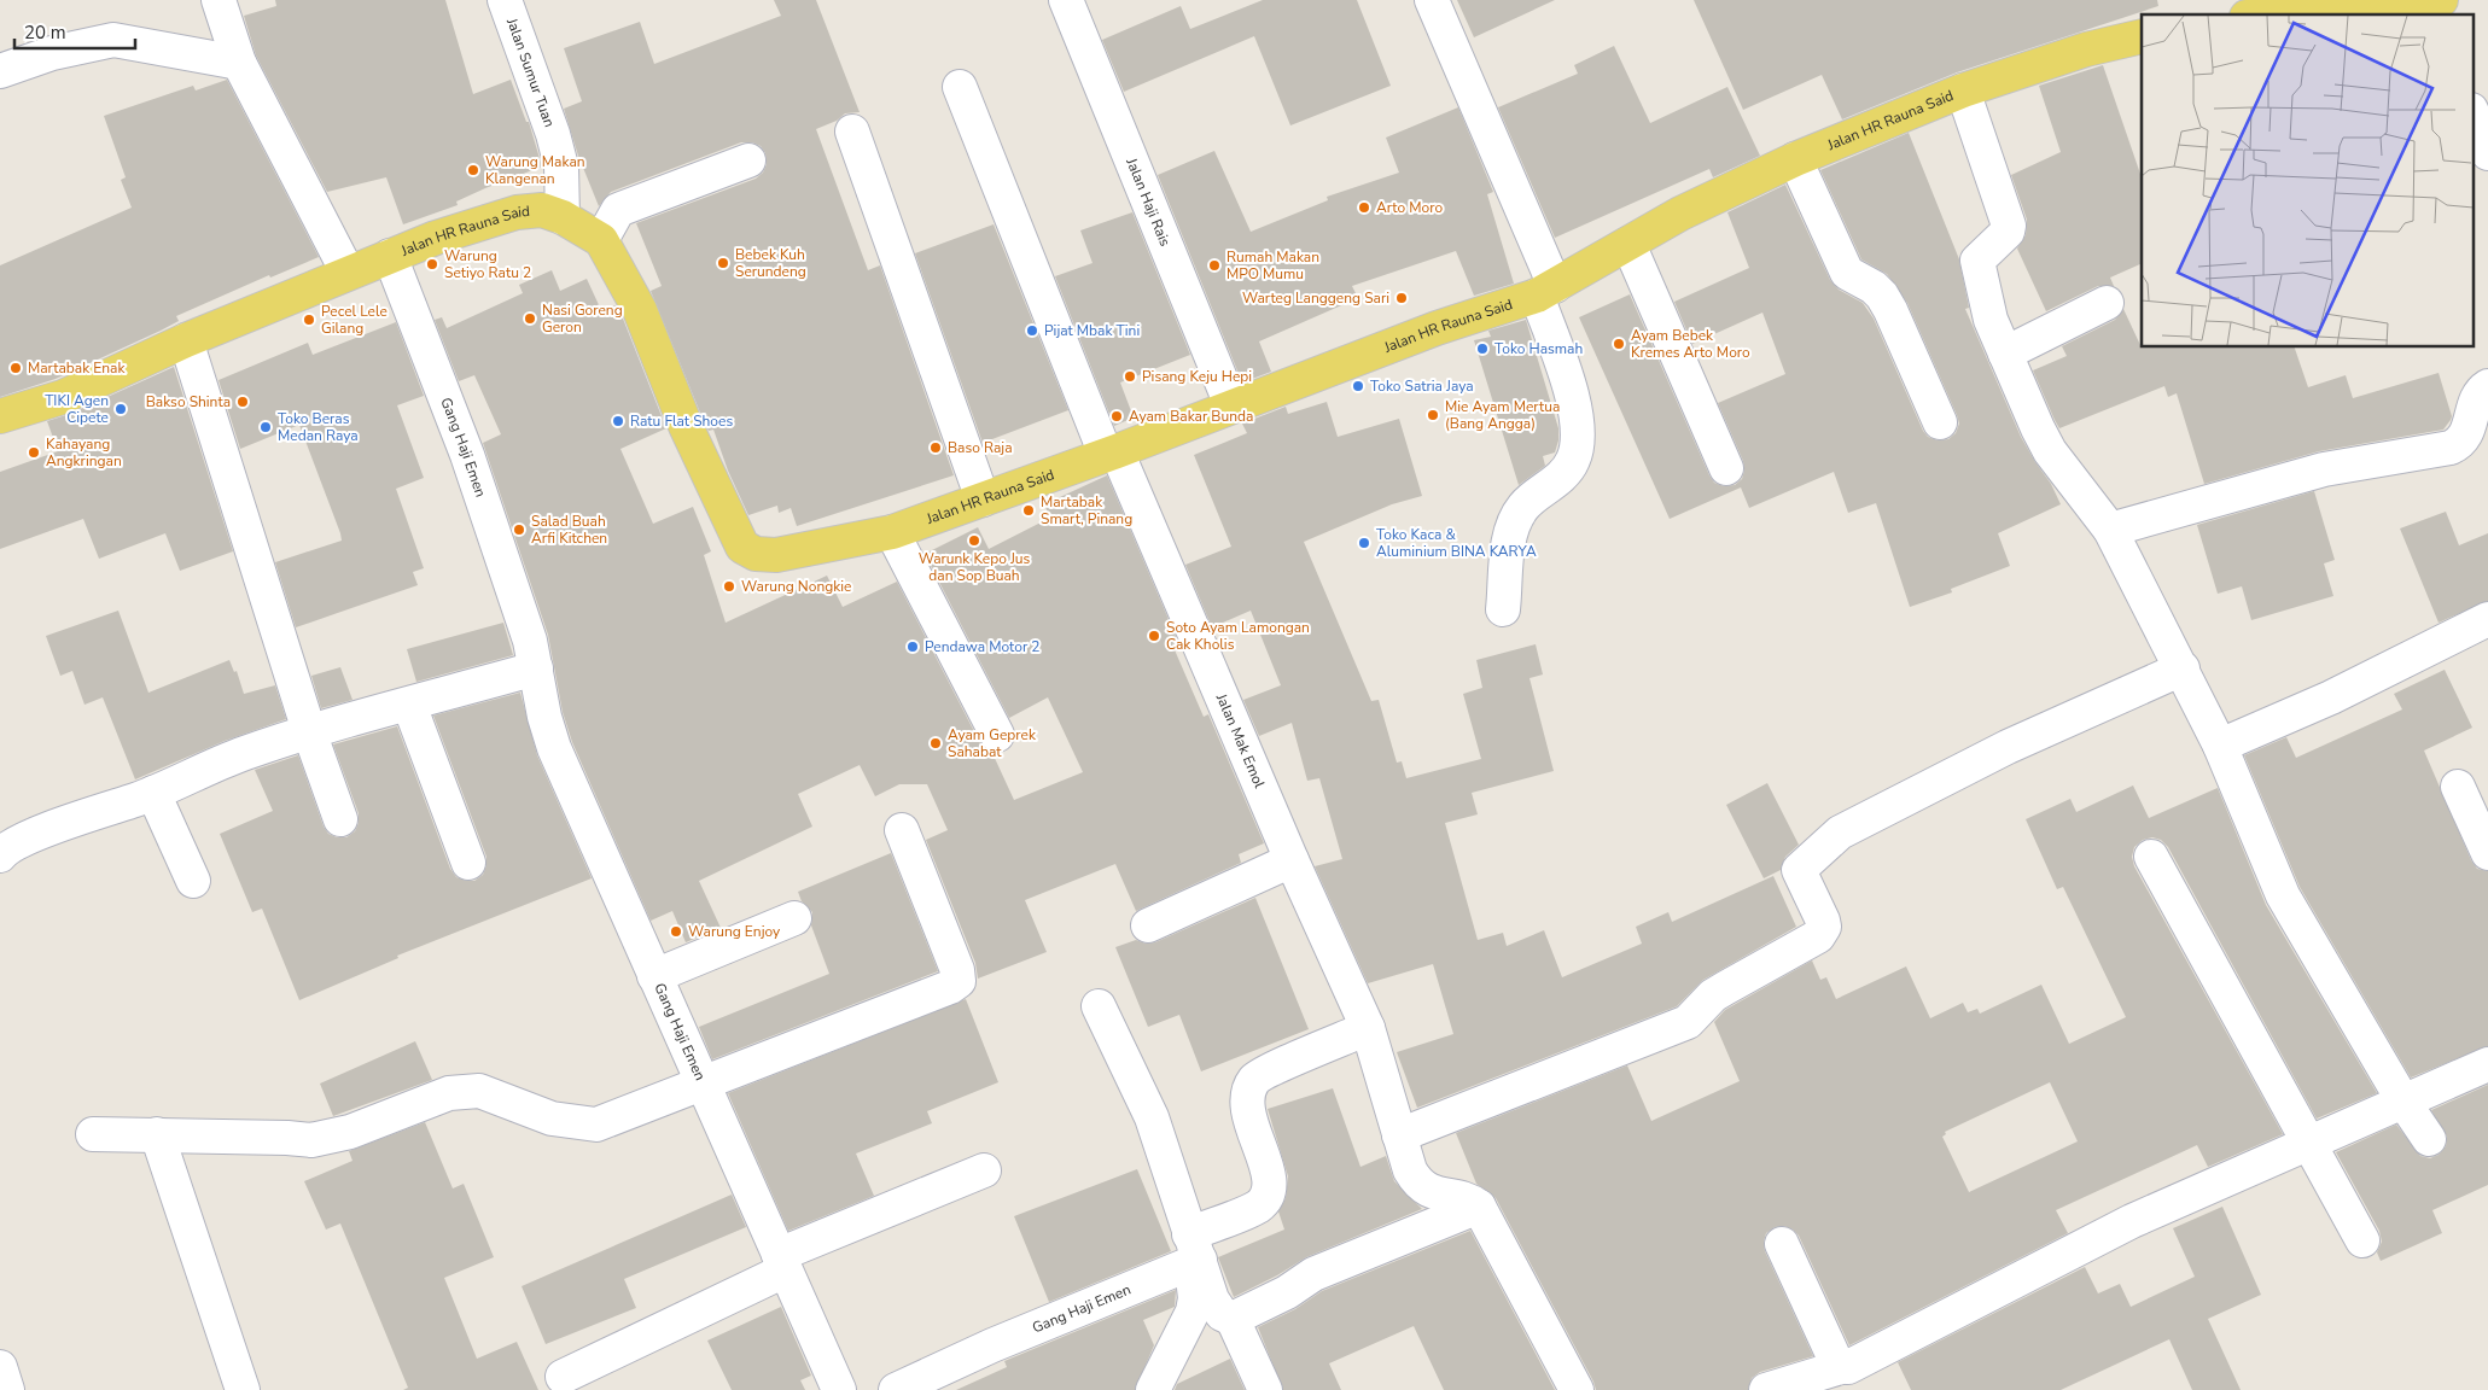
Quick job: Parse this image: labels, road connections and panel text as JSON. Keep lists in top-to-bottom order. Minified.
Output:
{"streets":{"main road":["Jalan HR Rauna Said"],"street":["Jalan Sumur Tuan","Jalan Haji Rais","Gang Haji Emen","Jalan Mak Emol"]},"crossings":[["Jalan Sumur Tuan","Jalan HR Rauna Said"],["Jalan HR Rauna Said","Jalan Haji Rais"],["Jalan HR Rauna Said","Gang Haji Emen"],["Jalan HR Rauna Said","Jalan Mak Emol"],["Gang Haji Emen","Jalan Mak Emol"]],"places":["Warung Makan Klangenan","Arto Moro","Bebek Kuh Serundeng","Warung Setiyo Ratu 2","Rumah Makan MPO Mumu","Warteg Langgeng Sari","Nasi Goreng Geron","Pecel Lele Gilang","Pijat Mbak Tini","Ayam Bebek Kremes Arto Moro","Toko Hasmah","Martabak Enak","Pisang Keju Hepi","Toko Satria Jaya","Bakso Shinta","TIKI Agen Cipete","Mie Ayam Mertua (Bang Angga)","Ayam Bakar Bunda","Ratu Flat Shoes","Toko Beras Medan Raya","Baso Raja","Kahayang Angkringan","Martabak Smart, Pinang","Salad Buah Arfi Kitchen","Warunk Kepo Jus dan Sop Buah","Toko Kaca & Aluminium BINA KARYA","Warung Nongkie","Soto Ayam Lamongan Cak Kholis","Pendawa Motor 2","Ayam Geprek Sahabat","Warung Enjoy"],"scale_bar":"20 m"}
